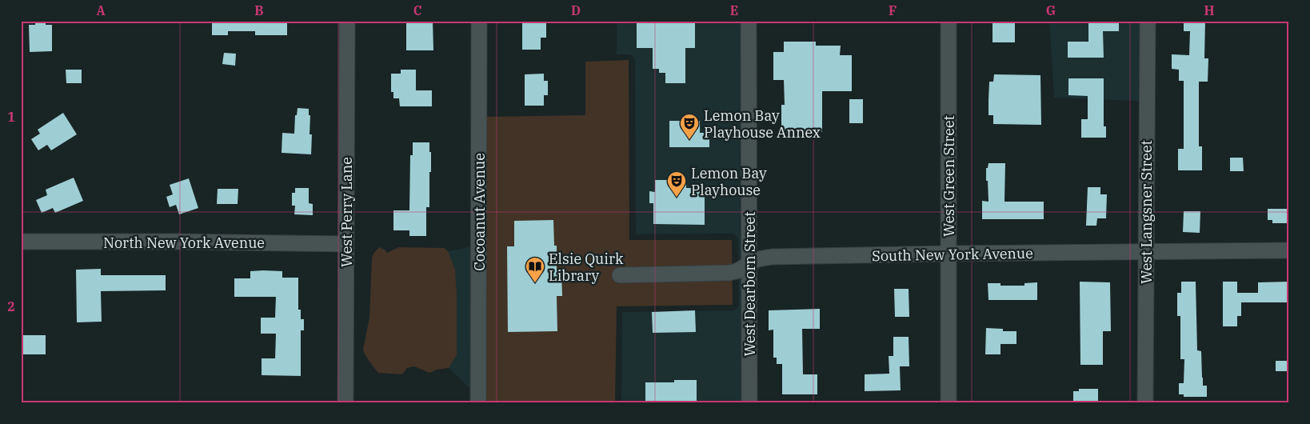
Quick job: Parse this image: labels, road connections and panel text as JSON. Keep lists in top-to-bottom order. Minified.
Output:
{"streets":{"street":["West Green Street","West Perry Lane","Cocoanut Avenue","West Langsner Street","North New York Avenue","South New York Avenue","West Dearborn Street"]},"crossings":[["West Green Street","South New York Avenue"],["West Perry Lane","North New York Avenue"],["West Langsner Street","South New York Avenue"],["South New York Avenue","West Dearborn Street"]],"places":{"theatre":["Lemon Bay Playhouse Annex","Lemon Bay Playhouse"],"library":["Elsie Quirk Library"]},"grid":{"columns":["A","B","C","D","E","F","G","H"],"rows":["1","2"]}}
